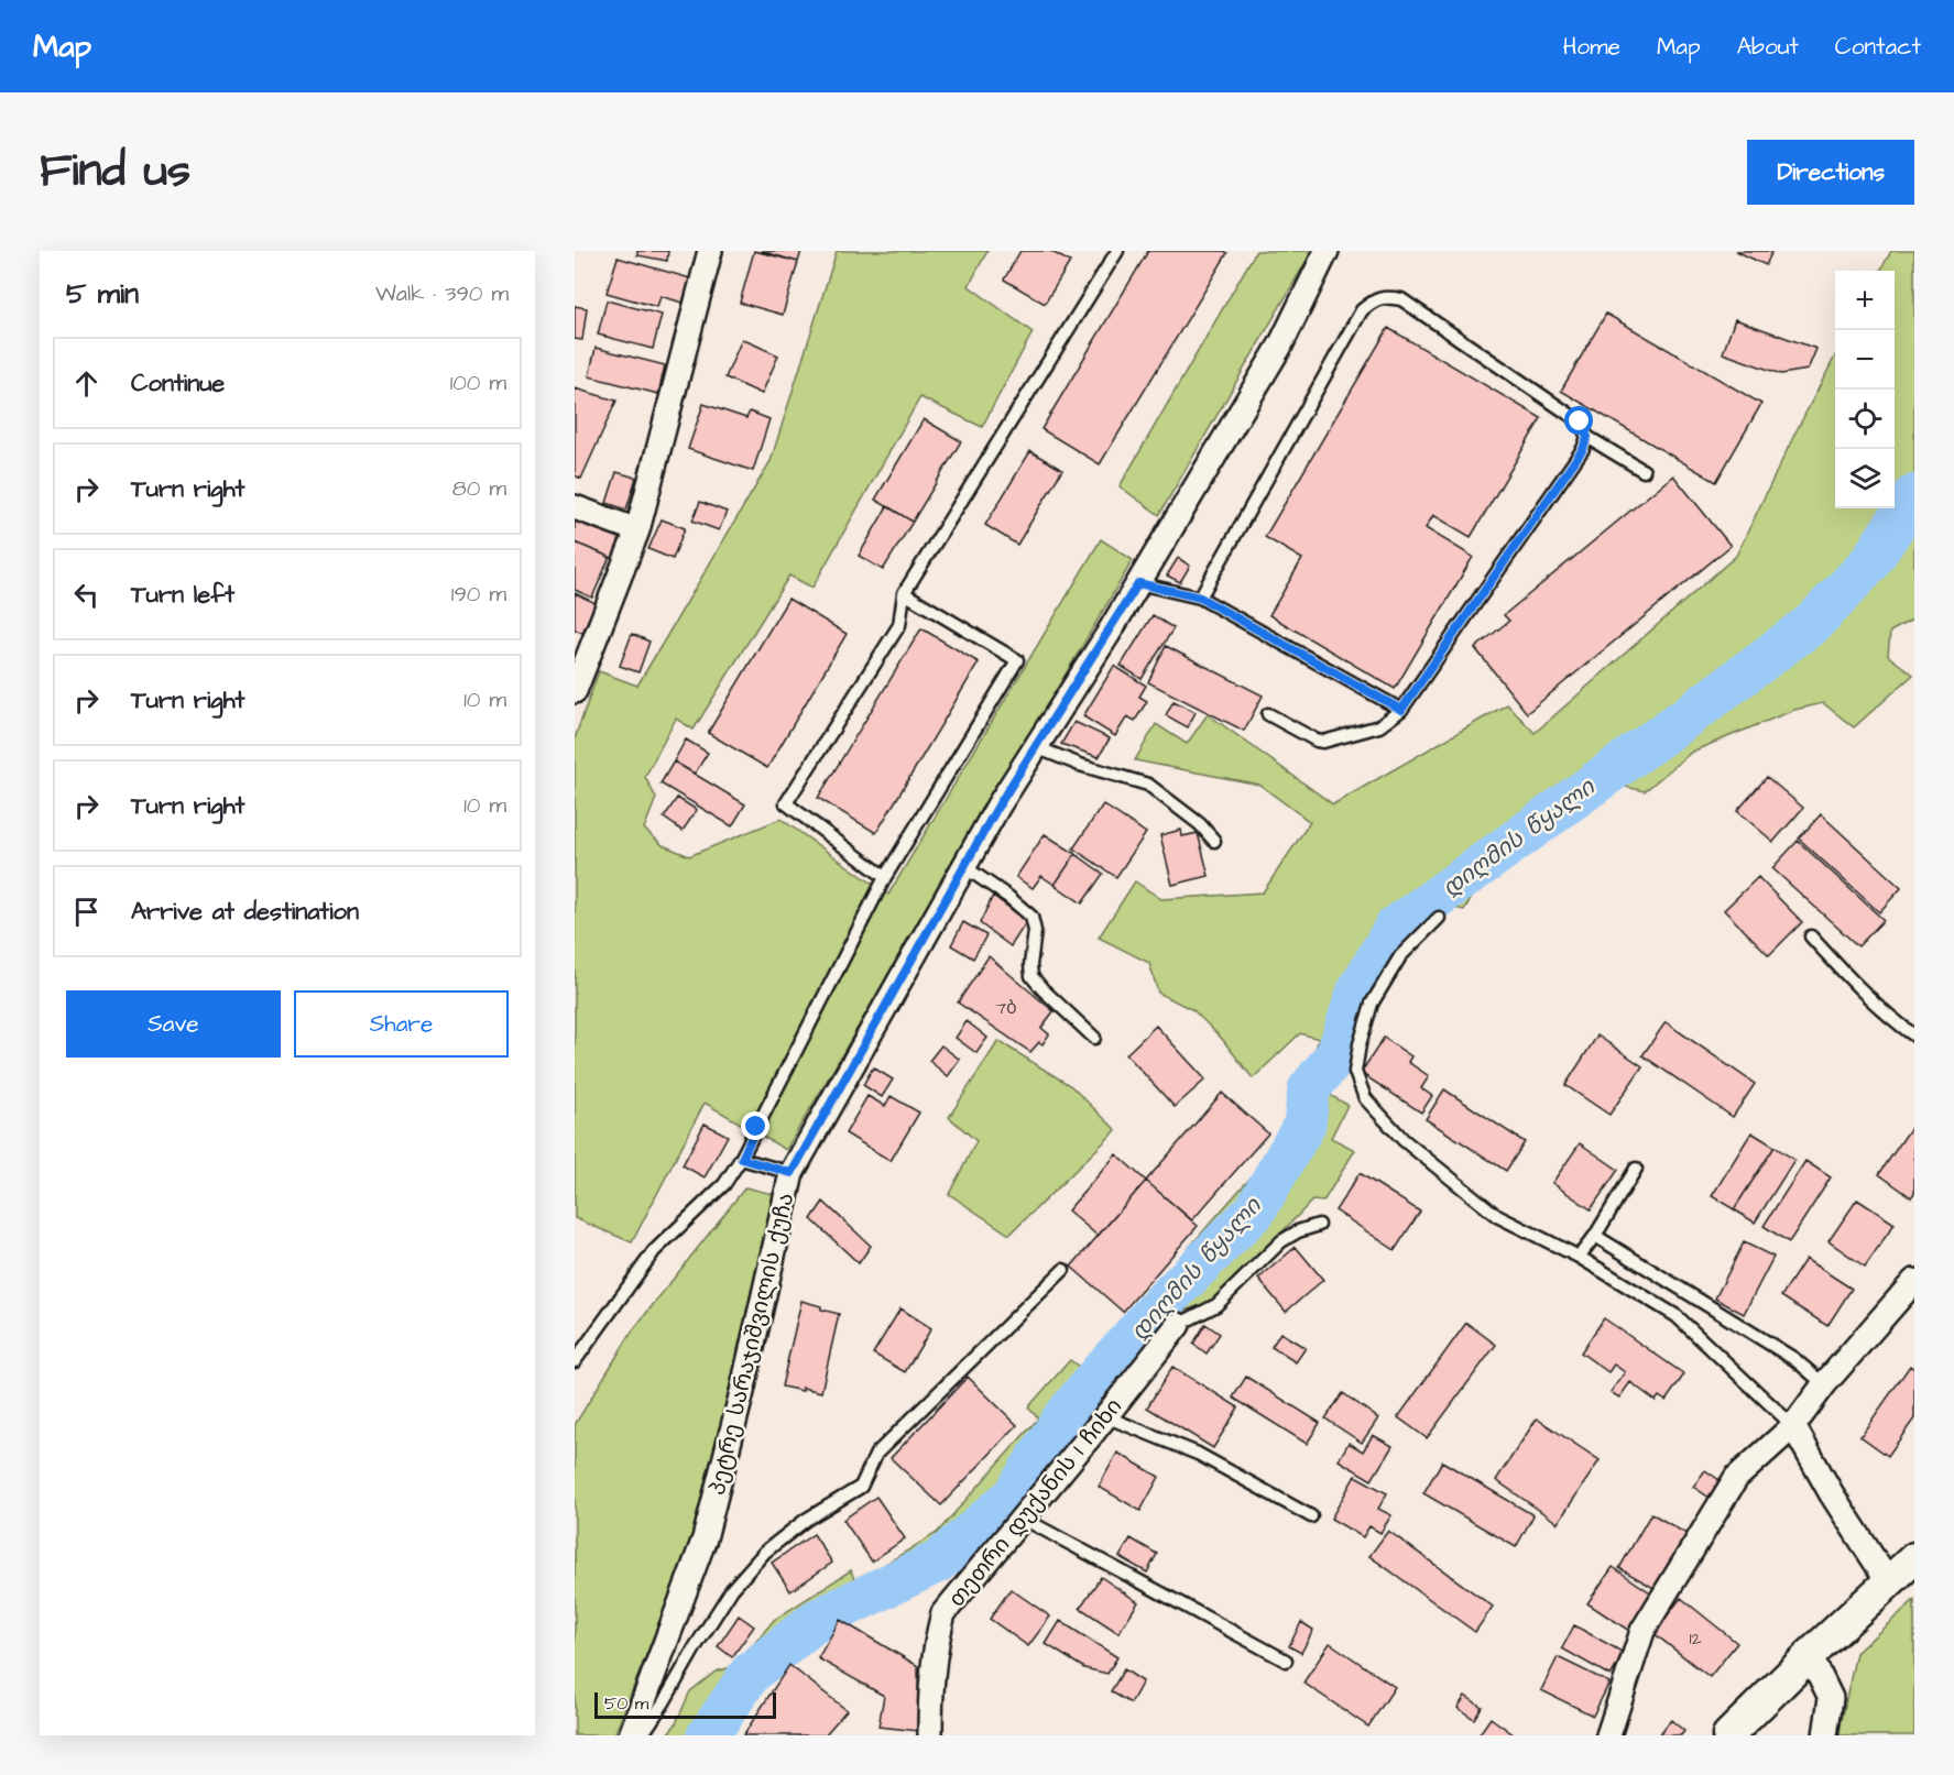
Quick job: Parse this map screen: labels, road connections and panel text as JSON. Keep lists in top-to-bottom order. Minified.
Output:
{"streets":{"street":["პეტრე სარაჯიშვილის ქუჩა","თეთრი დუქანის I ჩიხი"]},"water":["დიღმის წყალი"],"house_numbers":["7ბ","12"],"scale_bar":"50 m","page":{"header":"Map","nav":["Home","Map","About","Contact"],"title":"Find us","buttons":["Directions",["Save","Share"]],"heading":["5 min","Walk · 390 m"],"map_buttons":["+","−"],"list":[["Continue","100 m"],["Turn right","80 m"],["Turn left","190 m"],["Turn right","10 m"],["Turn right","10 m"],"Arrive at destination"],"scale":"50 m"}}
